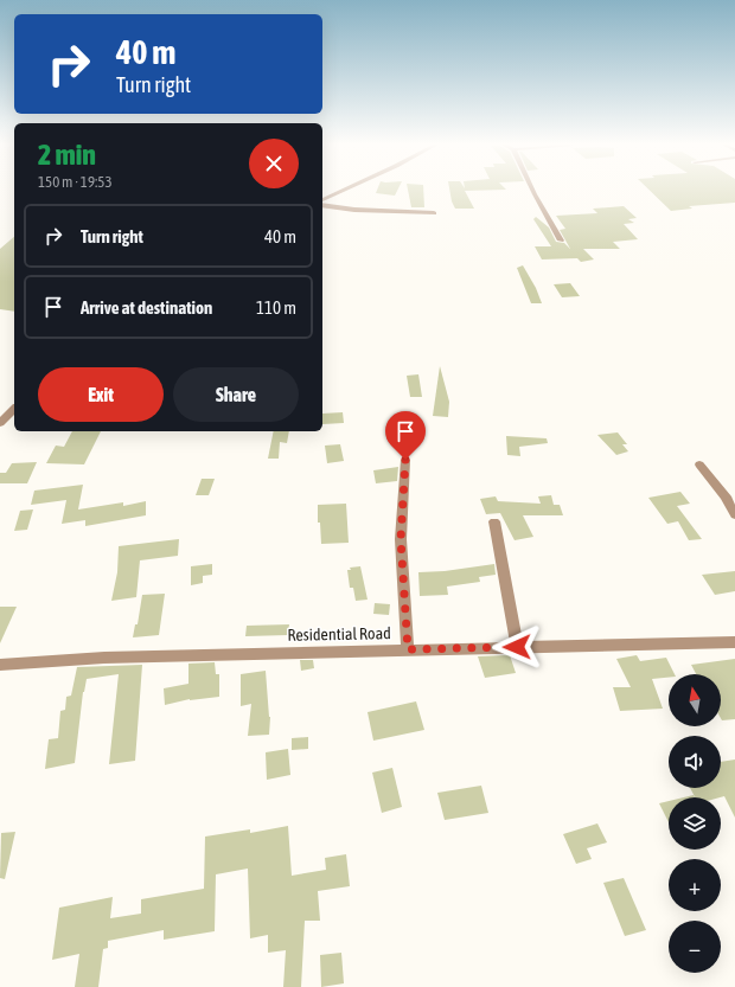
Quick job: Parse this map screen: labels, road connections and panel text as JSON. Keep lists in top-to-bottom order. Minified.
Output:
{"streets":{"street":["Residential Road"]},"north":"top","page":{"turn":["40 m","Turn right"],"heading":["2 min","150 m · 19:53"],"list":[{"name":"Turn right","value":"40 m"},{"name":"Arrive at destination","value":"110 m"}],"buttons":["Exit","Share"],"map_buttons":["+","−"]}}
